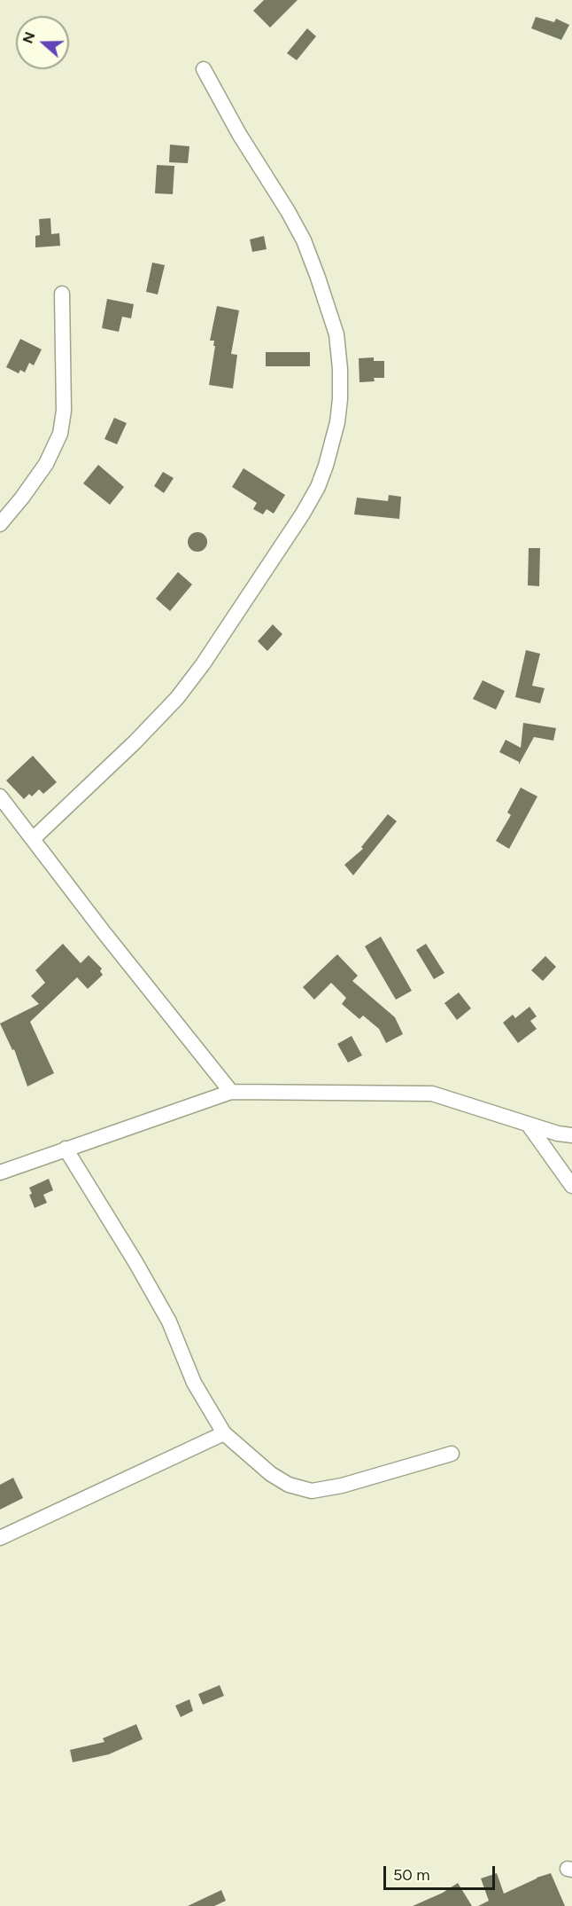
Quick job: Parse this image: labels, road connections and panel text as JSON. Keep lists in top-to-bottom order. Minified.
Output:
{"scale_bar":"50 m","north":"left"}
